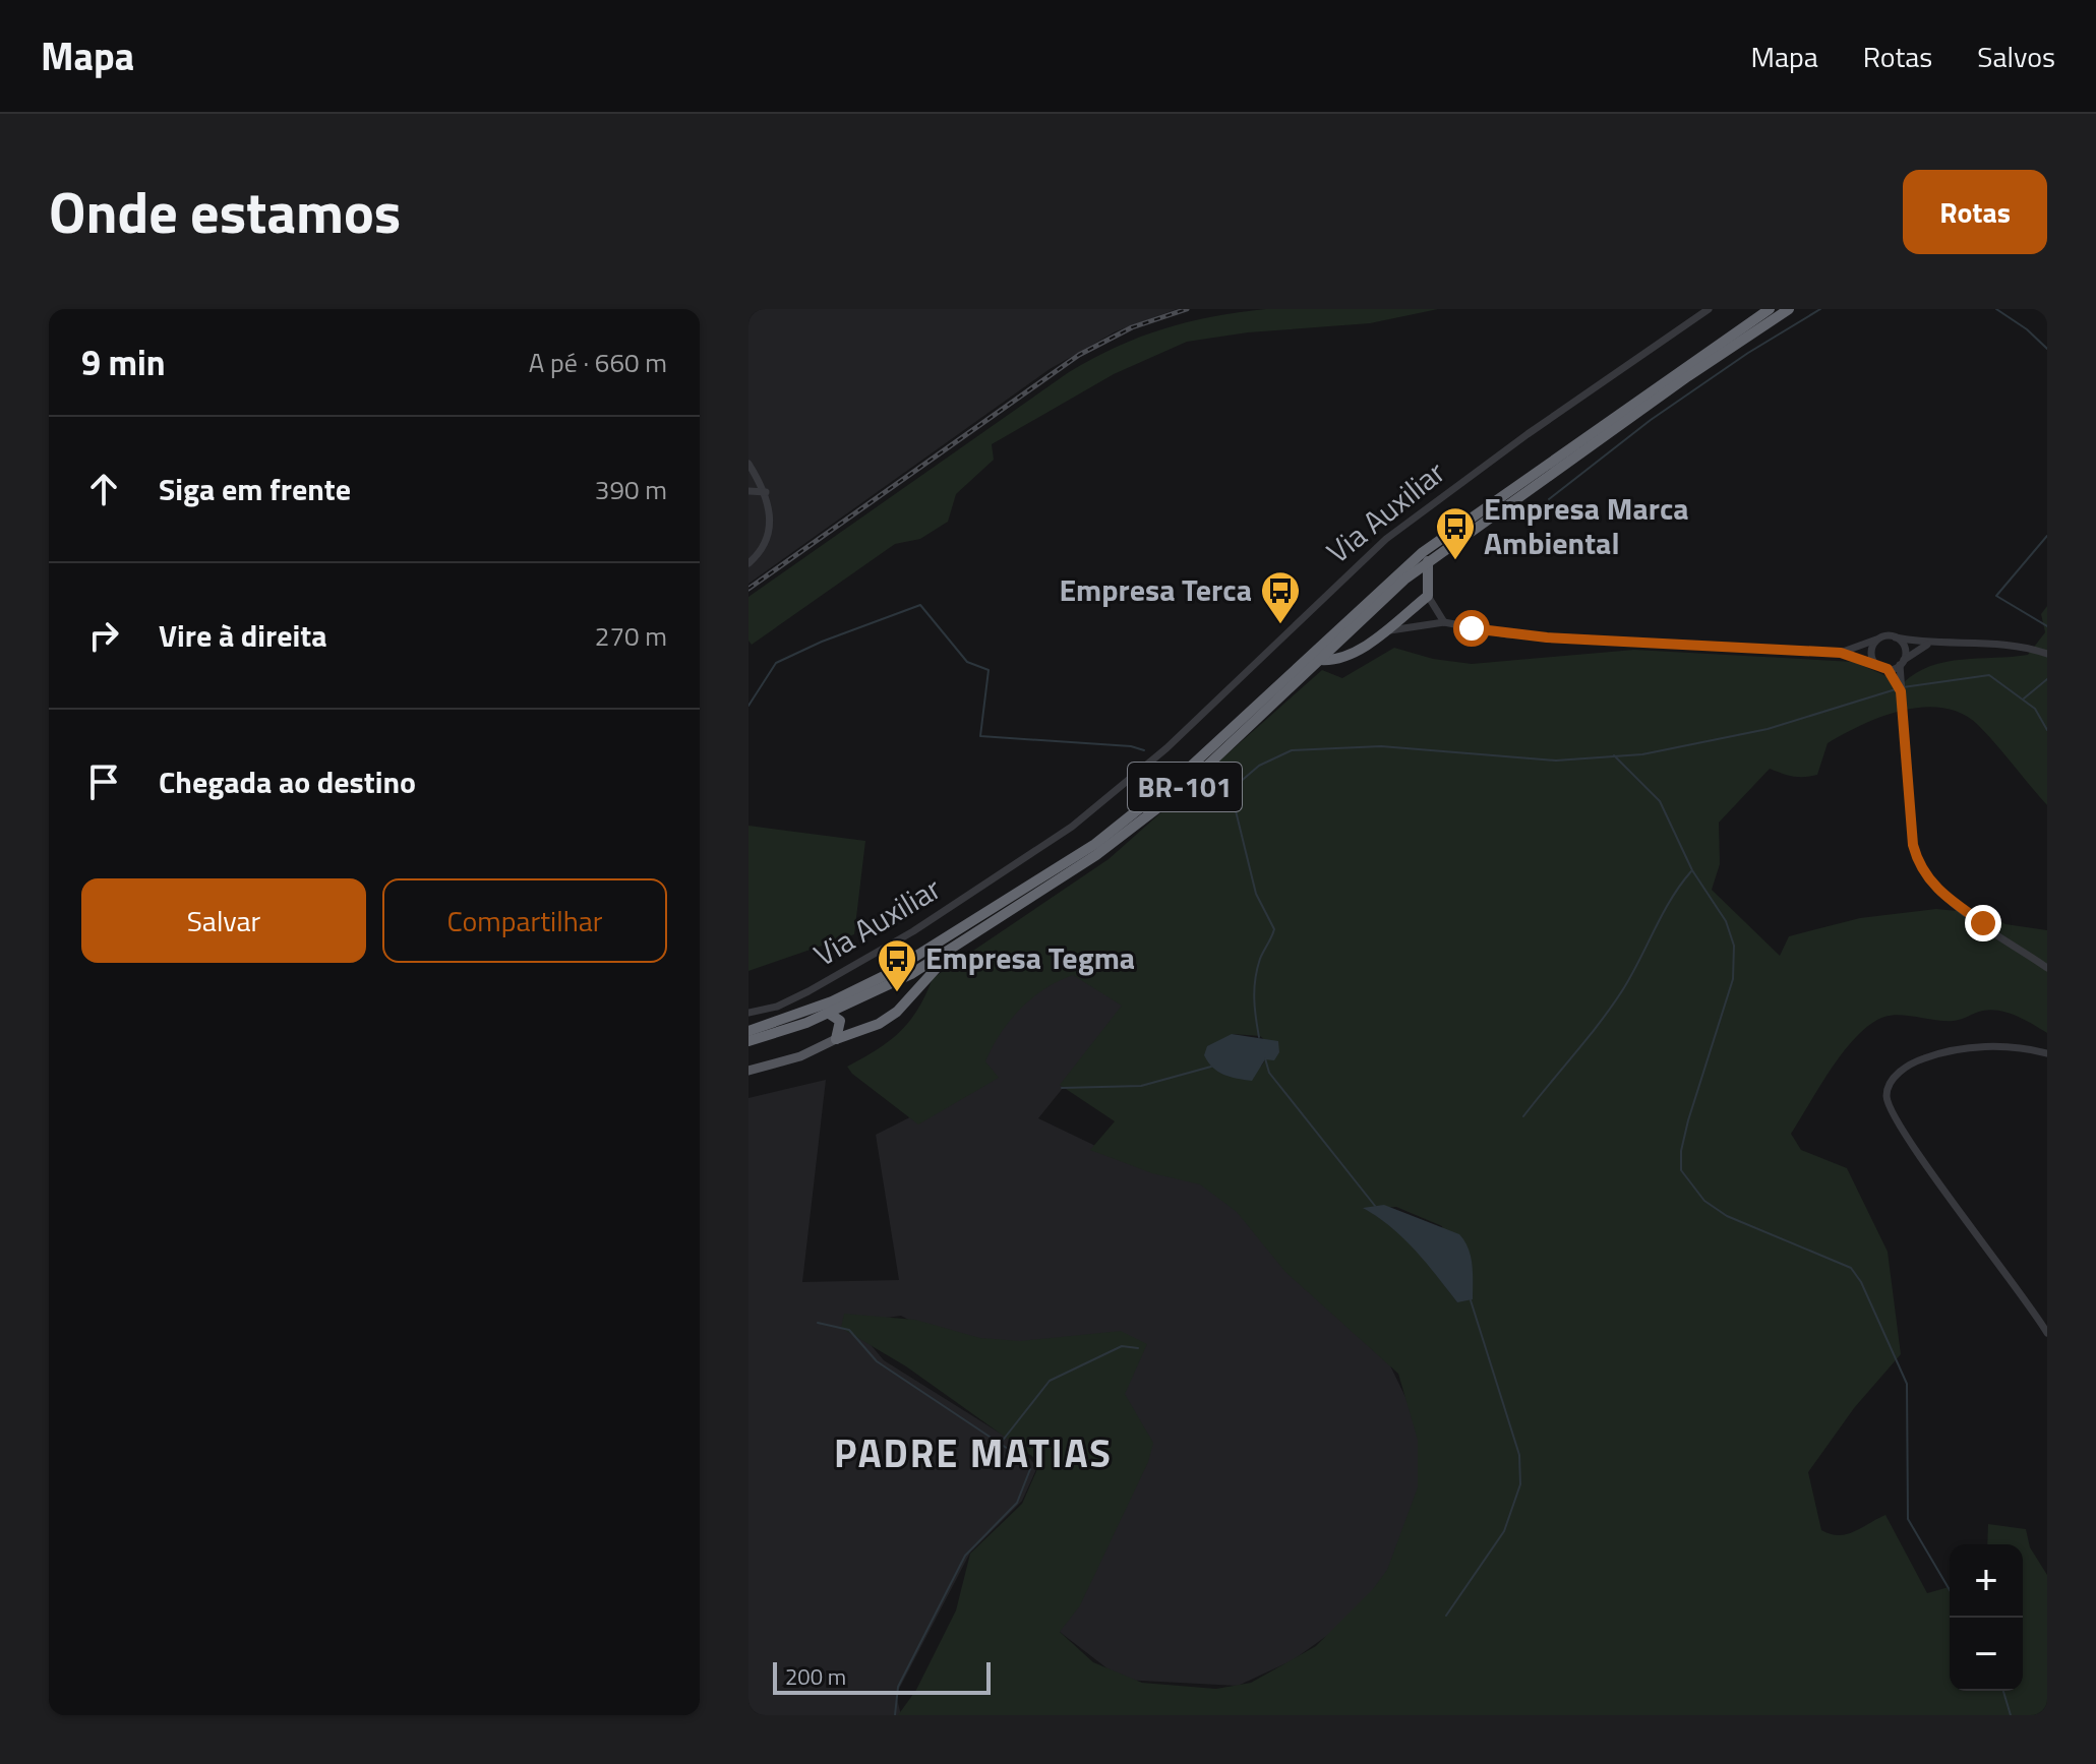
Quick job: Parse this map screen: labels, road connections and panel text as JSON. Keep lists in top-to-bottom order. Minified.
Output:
{"streets":{"highway":["BR-101"],"street":["Via Auxiliar"]},"districts":["PADRE MATIAS"],"places":{"bus stop":["Empresa Marca Ambiental","Empresa Terca","Empresa Tegma"]},"scale_bar":"200 m","page":{"header":"Mapa","nav":["Mapa","Rotas","Salvos"],"title":"Onde estamos","buttons":["Rotas",["Salvar","Compartilhar"]],"heading":["9 min","A pé · 660 m"],"list":[["Siga em frente","390 m"],["Vire à direita","270 m"],"Chegada ao destino"],"map_buttons":["+","−"],"scale":"200 m"}}
